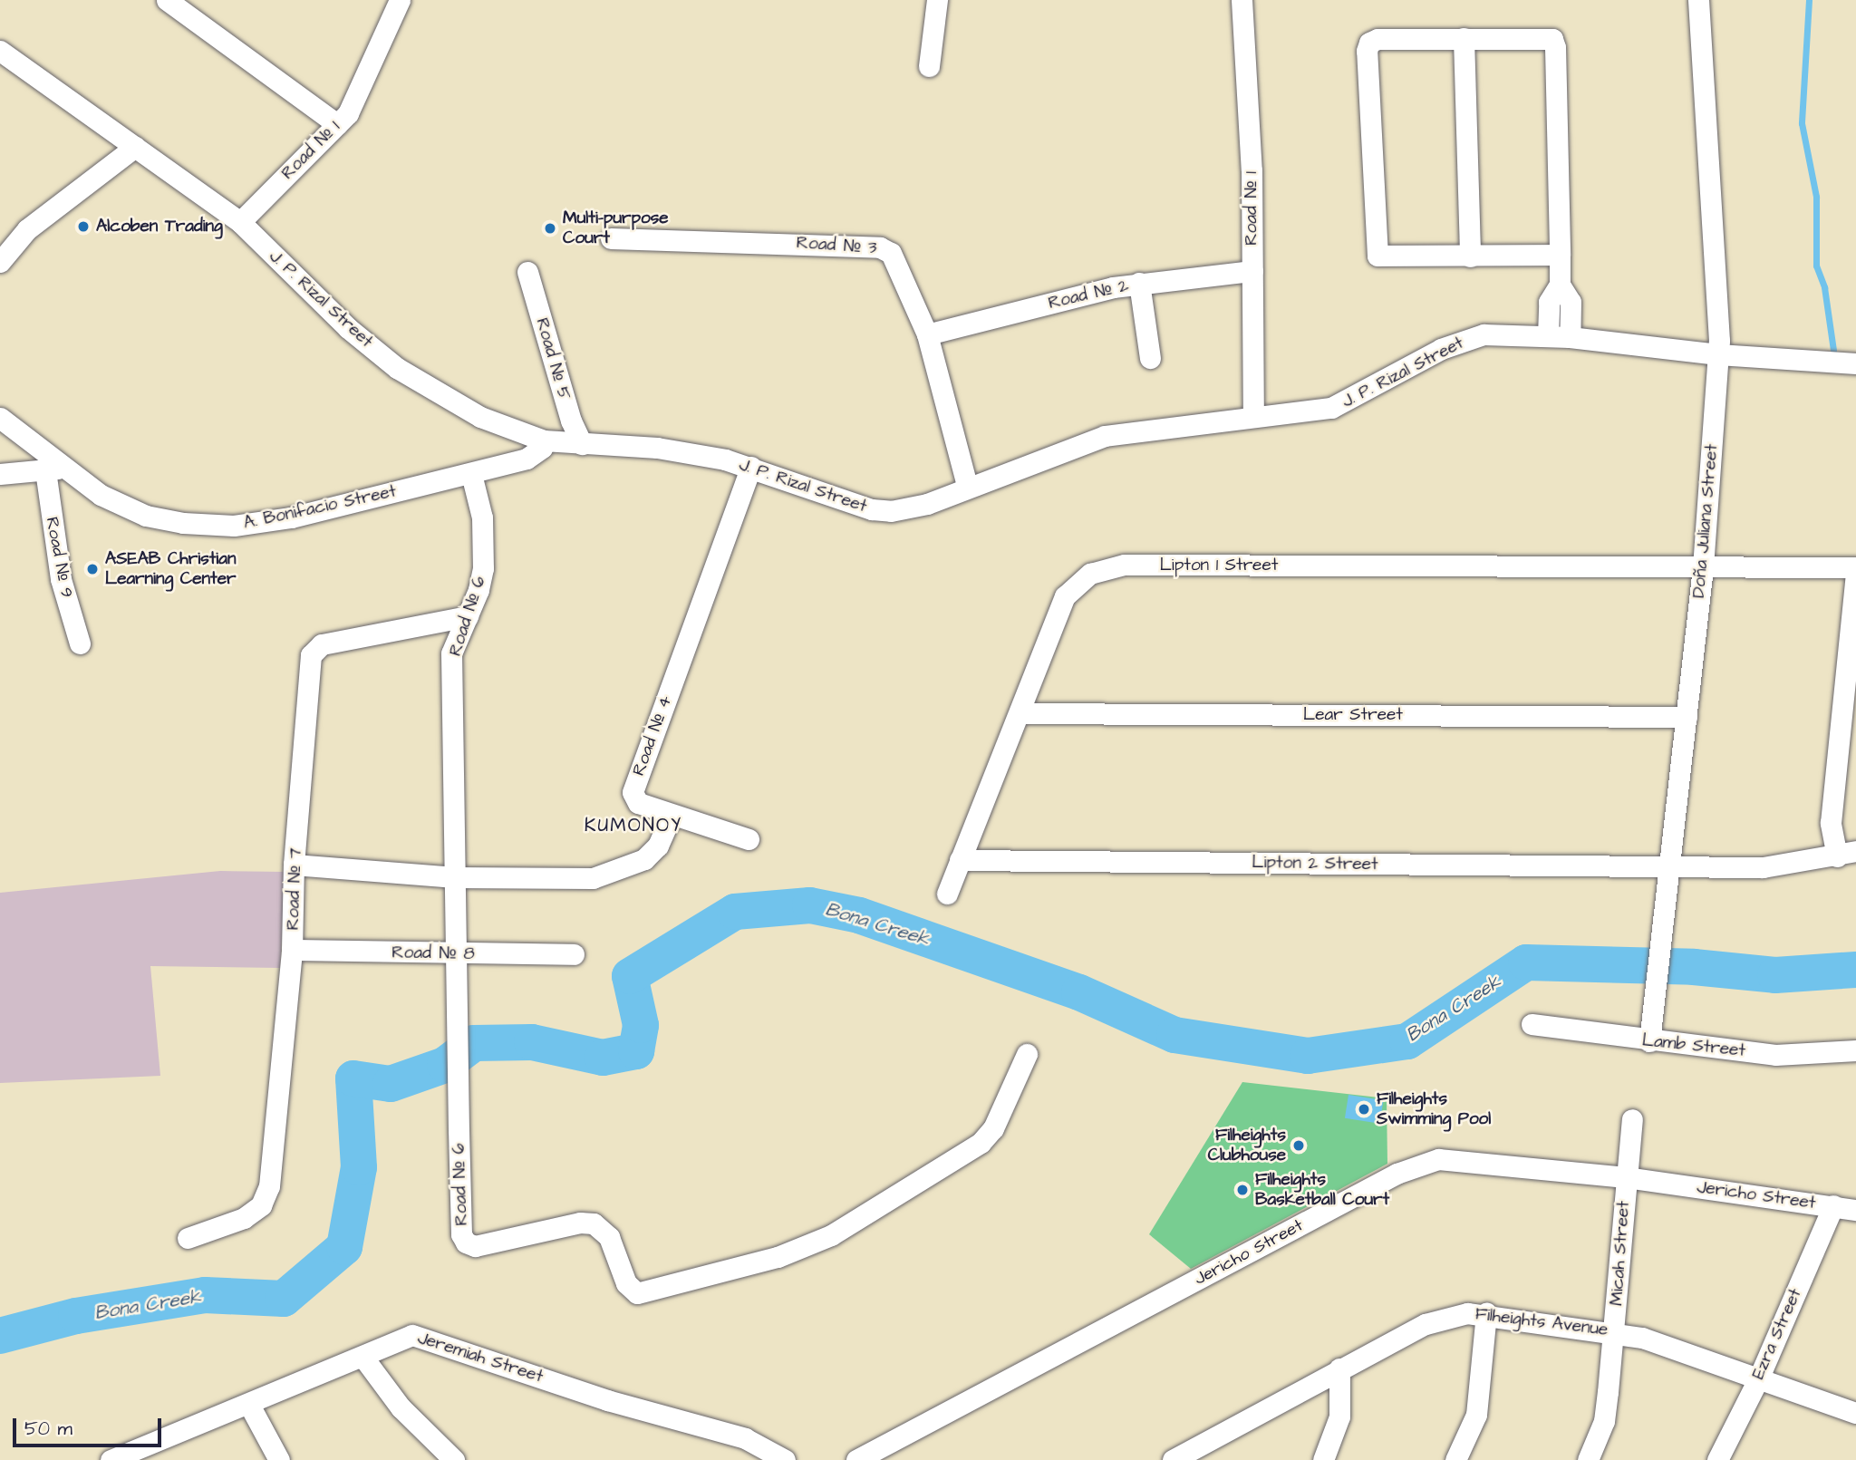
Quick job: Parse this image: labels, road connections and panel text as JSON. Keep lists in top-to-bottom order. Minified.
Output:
{"streets":{"street":["Road № 1","Road № 3","Road № 2","J. P. Rizal Street","Road № 5","A. Bonifacio Street","Doña Juliana Street","Road № 9","Lipton 1 Street","Road № 6","Lear Street","Road № 4","Lipton 2 Street","Road № 7","Road № 8","Lamb Street","Jericho Street","Micah Street","Filheights Avenue","Ezra Street","Jeremiah Street"]},"crossings":[["Road № 1","Road № 2"],["Road № 1","J. P. Rizal Street"],["Road № 3","Road № 2"],["Road № 3","J. P. Rizal Street"],["J. P. Rizal Street","Road № 5"],["J. P. Rizal Street","A. Bonifacio Street"],["J. P. Rizal Street","Doña Juliana Street"],["J. P. Rizal Street","Road № 4"],["A. Bonifacio Street","Road № 9"],["A. Bonifacio Street","Road № 6"],["Doña Juliana Street","Lipton 1 Street"],["Doña Juliana Street","Lear Street"],["Doña Juliana Street","Lipton 2 Street"],["Doña Juliana Street","Lamb Street"],["Lipton 1 Street","Lear Street"],["Lipton 1 Street","Lipton 2 Street"],["Road № 6","Road № 7"],["Road № 6","Road № 8"],["Road № 7","Road № 8"],["Jericho Street","Micah Street"],["Jericho Street","Ezra Street"],["Micah Street","Filheights Avenue"],["Filheights Avenue","Ezra Street"]],"districts":["KUMONOY"],"water":["Bona Creek"],"places":["Alcoben Trading","Multi-purpose Court","ASEAB Christian Learning Center","Filheights Swimming Pool","Filheights Clubhouse","Filheights Basketball Court"],"scale_bar":"50 m"}
